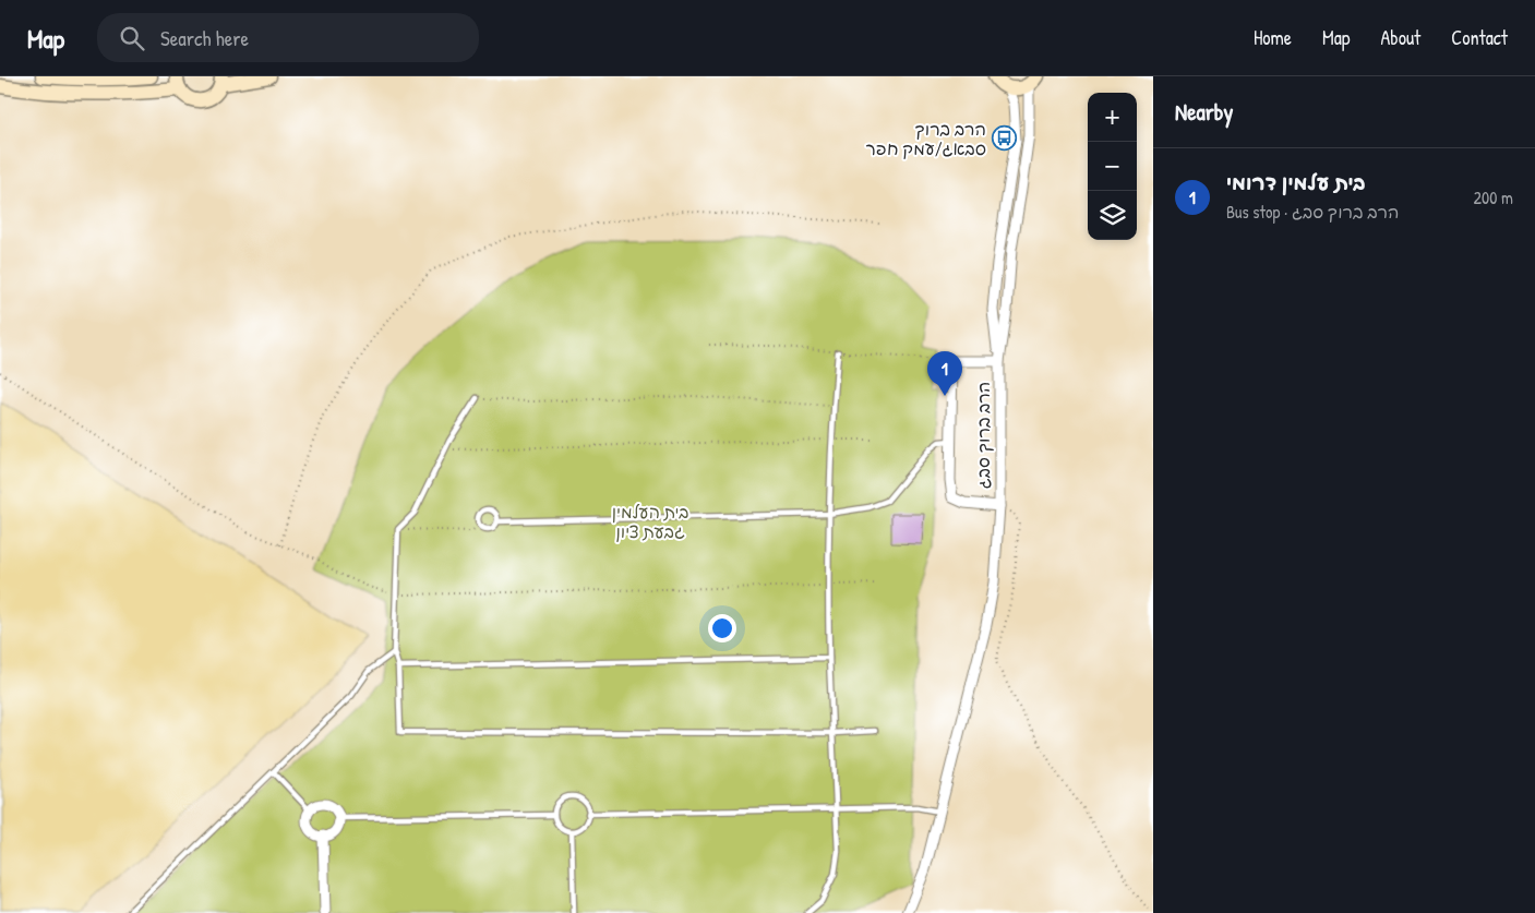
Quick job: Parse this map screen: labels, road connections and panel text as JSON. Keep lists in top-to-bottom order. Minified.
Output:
{"streets":{"street":["הרב ברוך סבג"]},"parks":["בית העלמין גבעת ציון"],"places":{"bus stop":["הרב ברוך סבאג/עמק חפר"]},"page":{"header":"Map","search":"Search here","nav":["Home","Map","About","Contact"],"heading":"Nearby","map_buttons":["+","−"],"list":[{"mark":"1","name":"בית עלמין דרומי","note":"Bus stop · הרב ברוך סבג","value":"200 m"}],"pins":"1"}}
